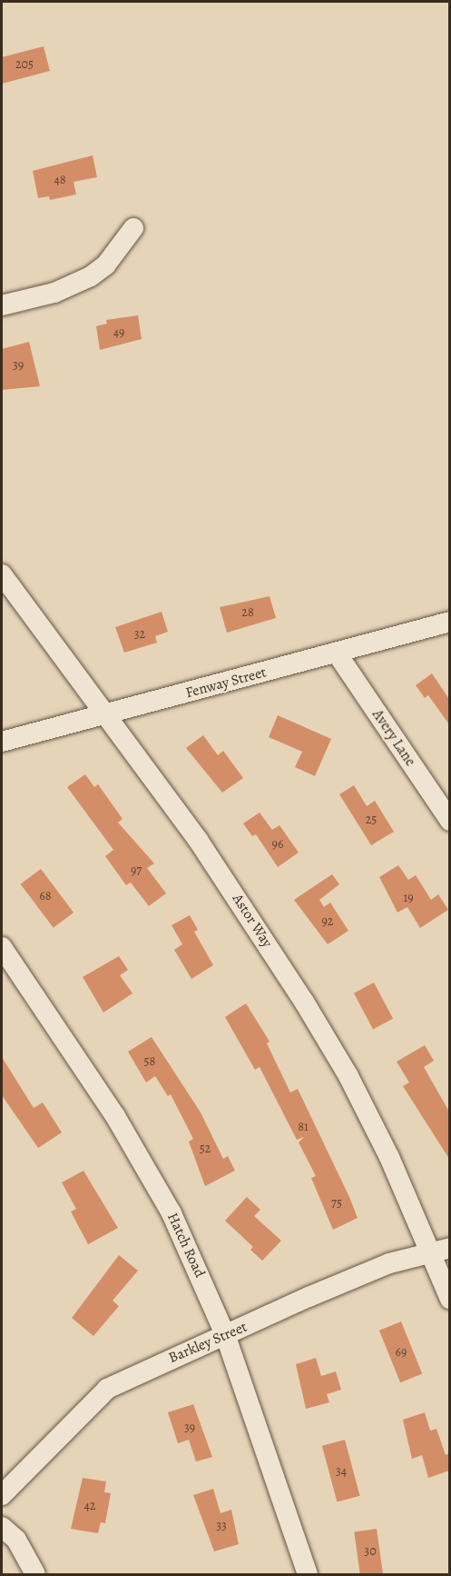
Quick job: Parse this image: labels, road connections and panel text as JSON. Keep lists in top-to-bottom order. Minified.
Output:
{"streets":{"street":["Fenway Street","Avery Lane","Astor Way","Hatch Road","Barkley Street"]},"crossings":[["Fenway Street","Avery Lane"],["Fenway Street","Astor Way"],["Astor Way","Barkley Street"],["Hatch Road","Barkley Street"]],"house_numbers":["205","48","49","39","28","32","25","96","97","68","19","92","58","81","52","75","69","39","34","42","33","30"]}
